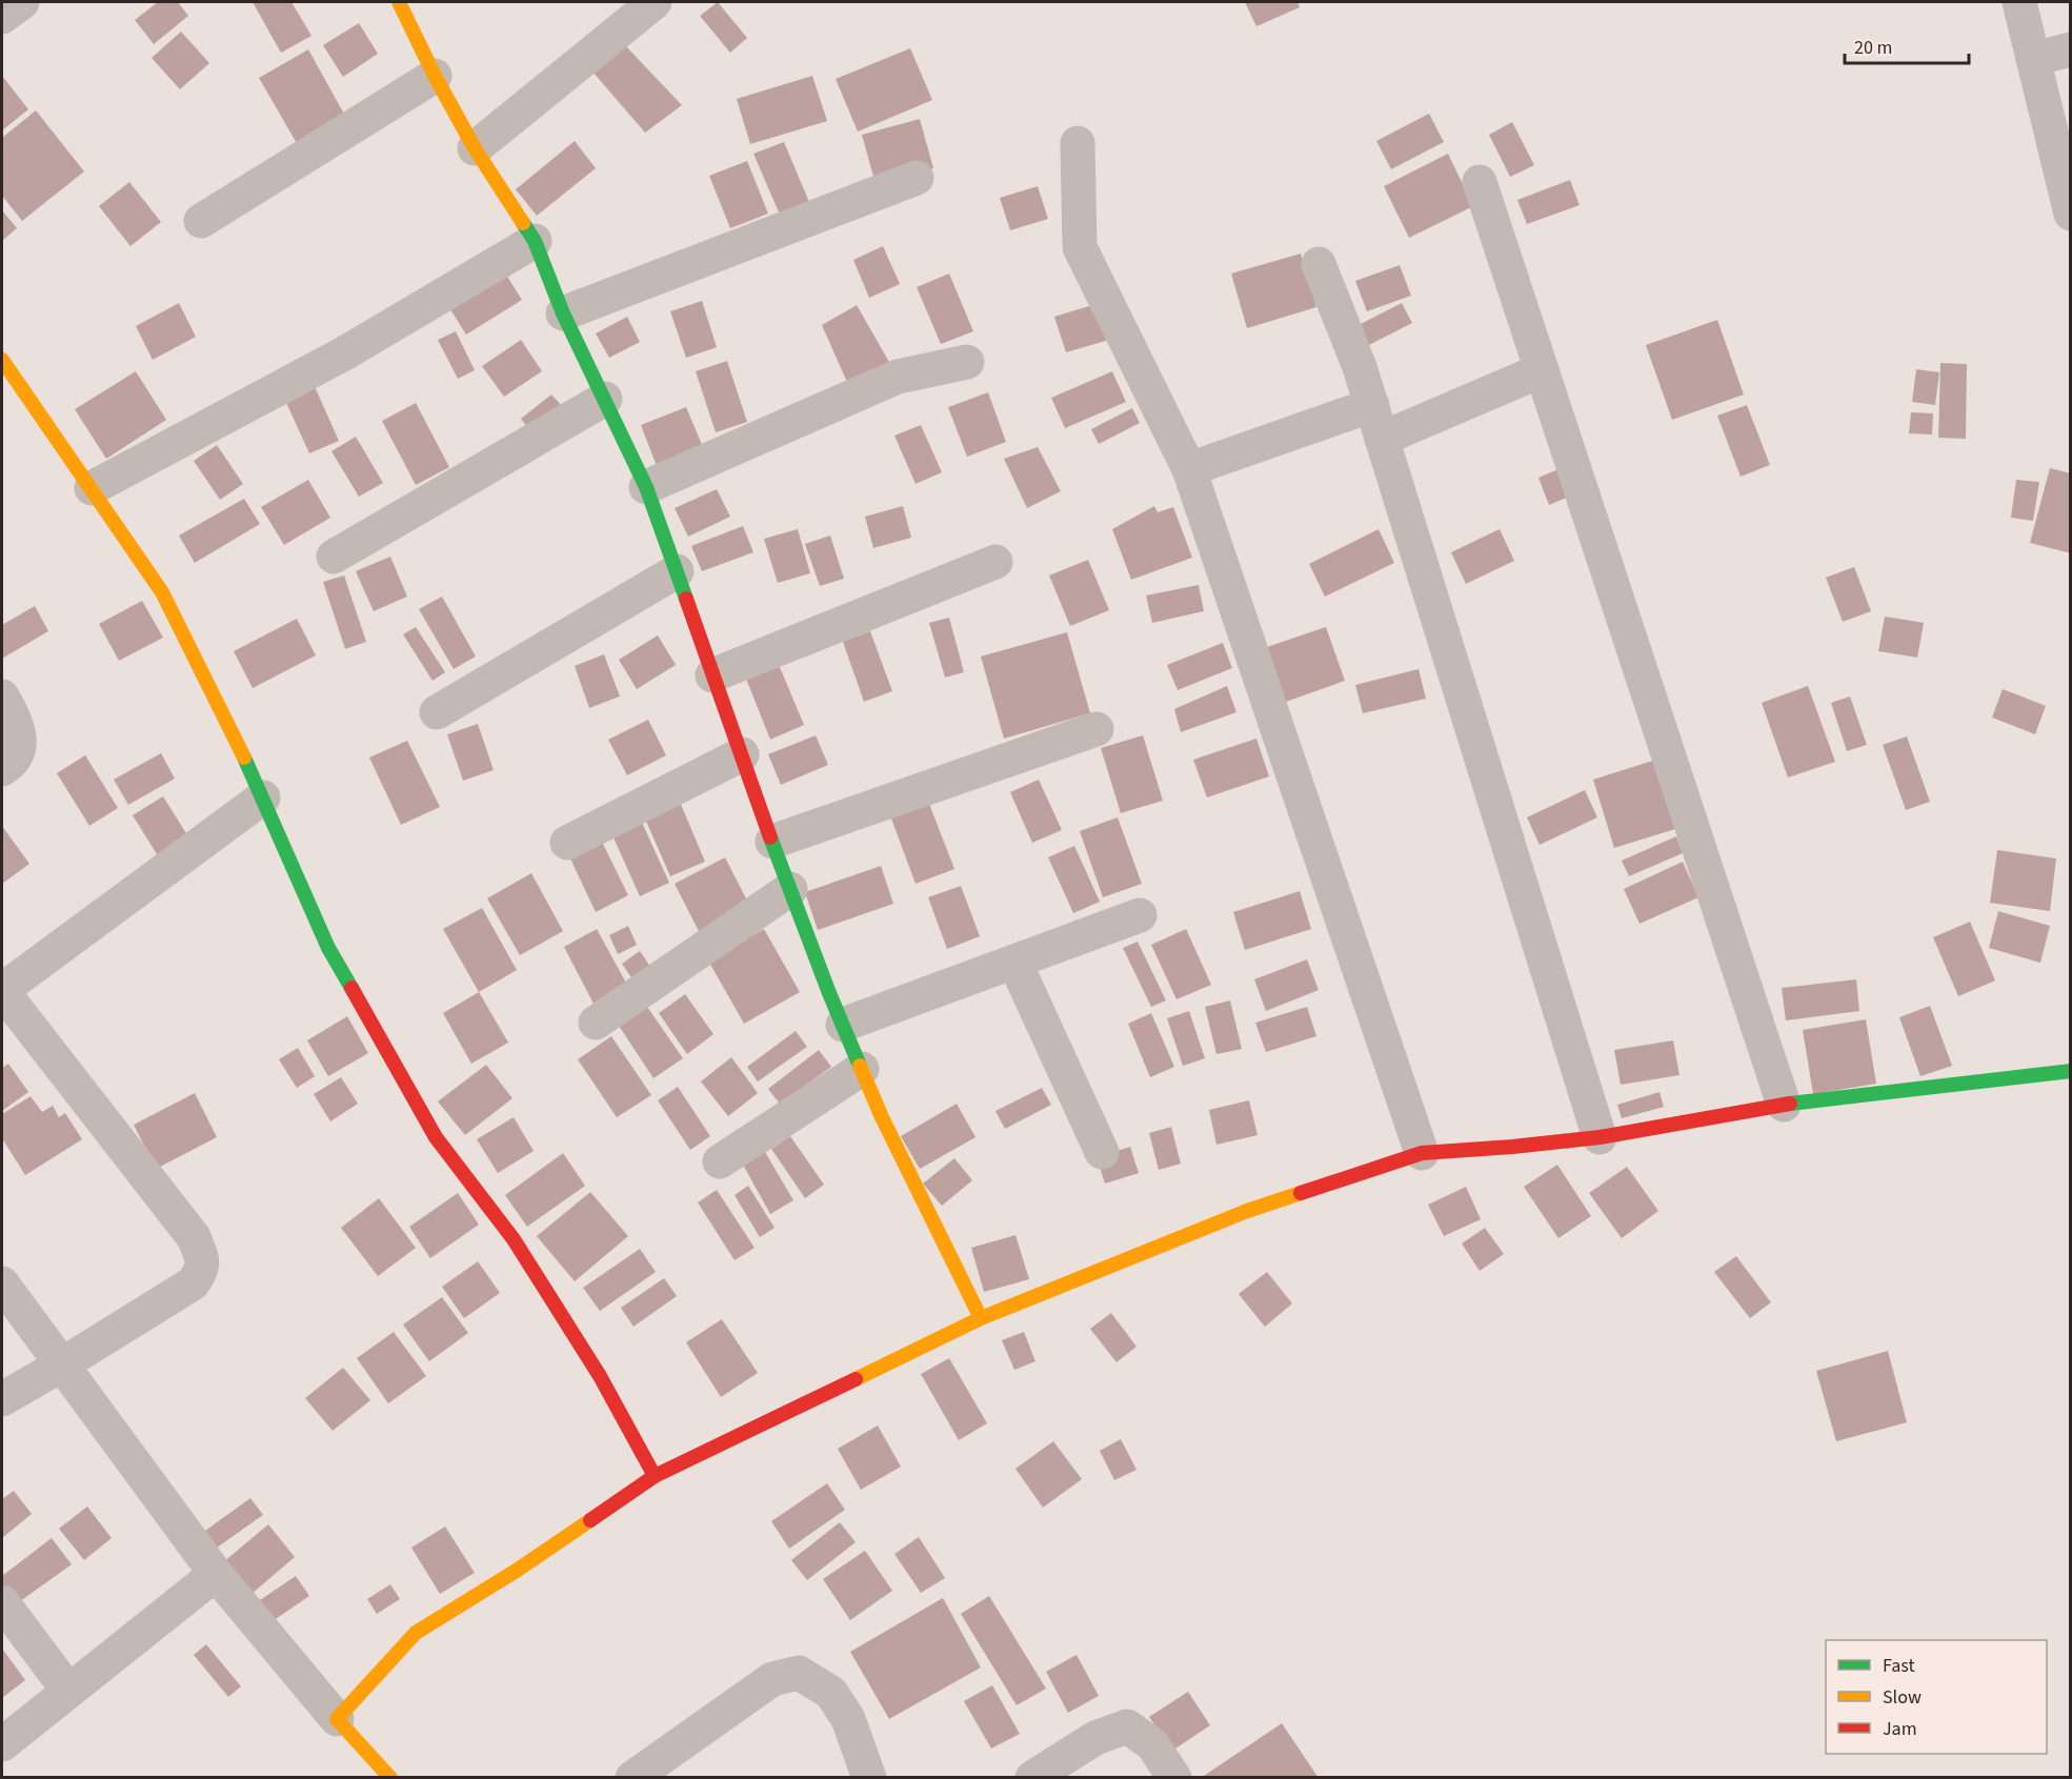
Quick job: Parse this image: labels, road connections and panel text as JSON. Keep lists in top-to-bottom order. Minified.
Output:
{"legend":["Fast","Slow","Jam"],"scale_bar":"20 m"}
